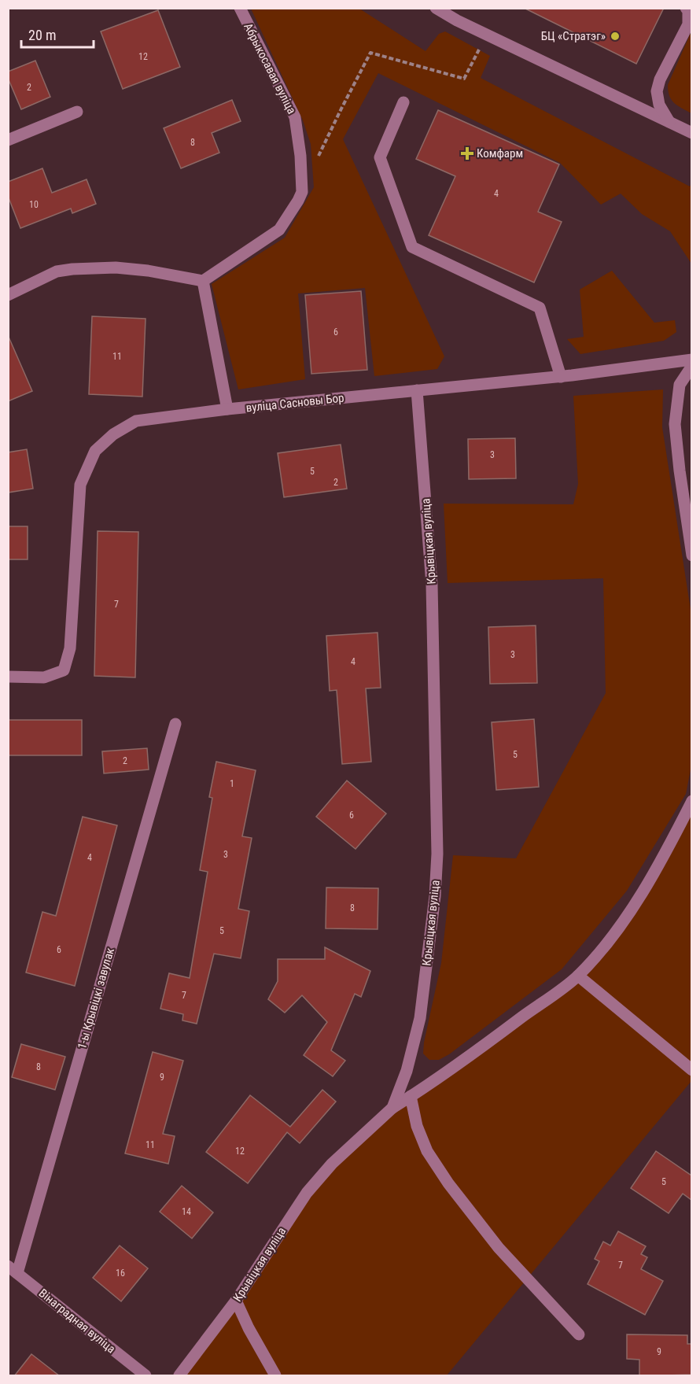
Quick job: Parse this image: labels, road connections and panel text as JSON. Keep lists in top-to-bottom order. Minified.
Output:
{"streets":{"street":["Абрыкосавая вуліца","вуліца Сасновы Бор","Крывіцкая вуліца","1-ы Крывіцкі завулак","Вінаградная вуліца"]},"crossings":[["вуліца Сасновы Бор","Крывіцкая вуліца"],["1-ы Крывіцкі завулак","Вінаградная вуліца"]],"places":{"other":["БЦ «Стратэг»"],"health":["Комфарм"]},"house_numbers":["12","2","8","4","10","6","11","3","5","2","7","3","4","5","2","1","6","3","4","8","5","6","7","8","9","11","12","5","14","7","16","9"],"scale_bar":"20 m"}
